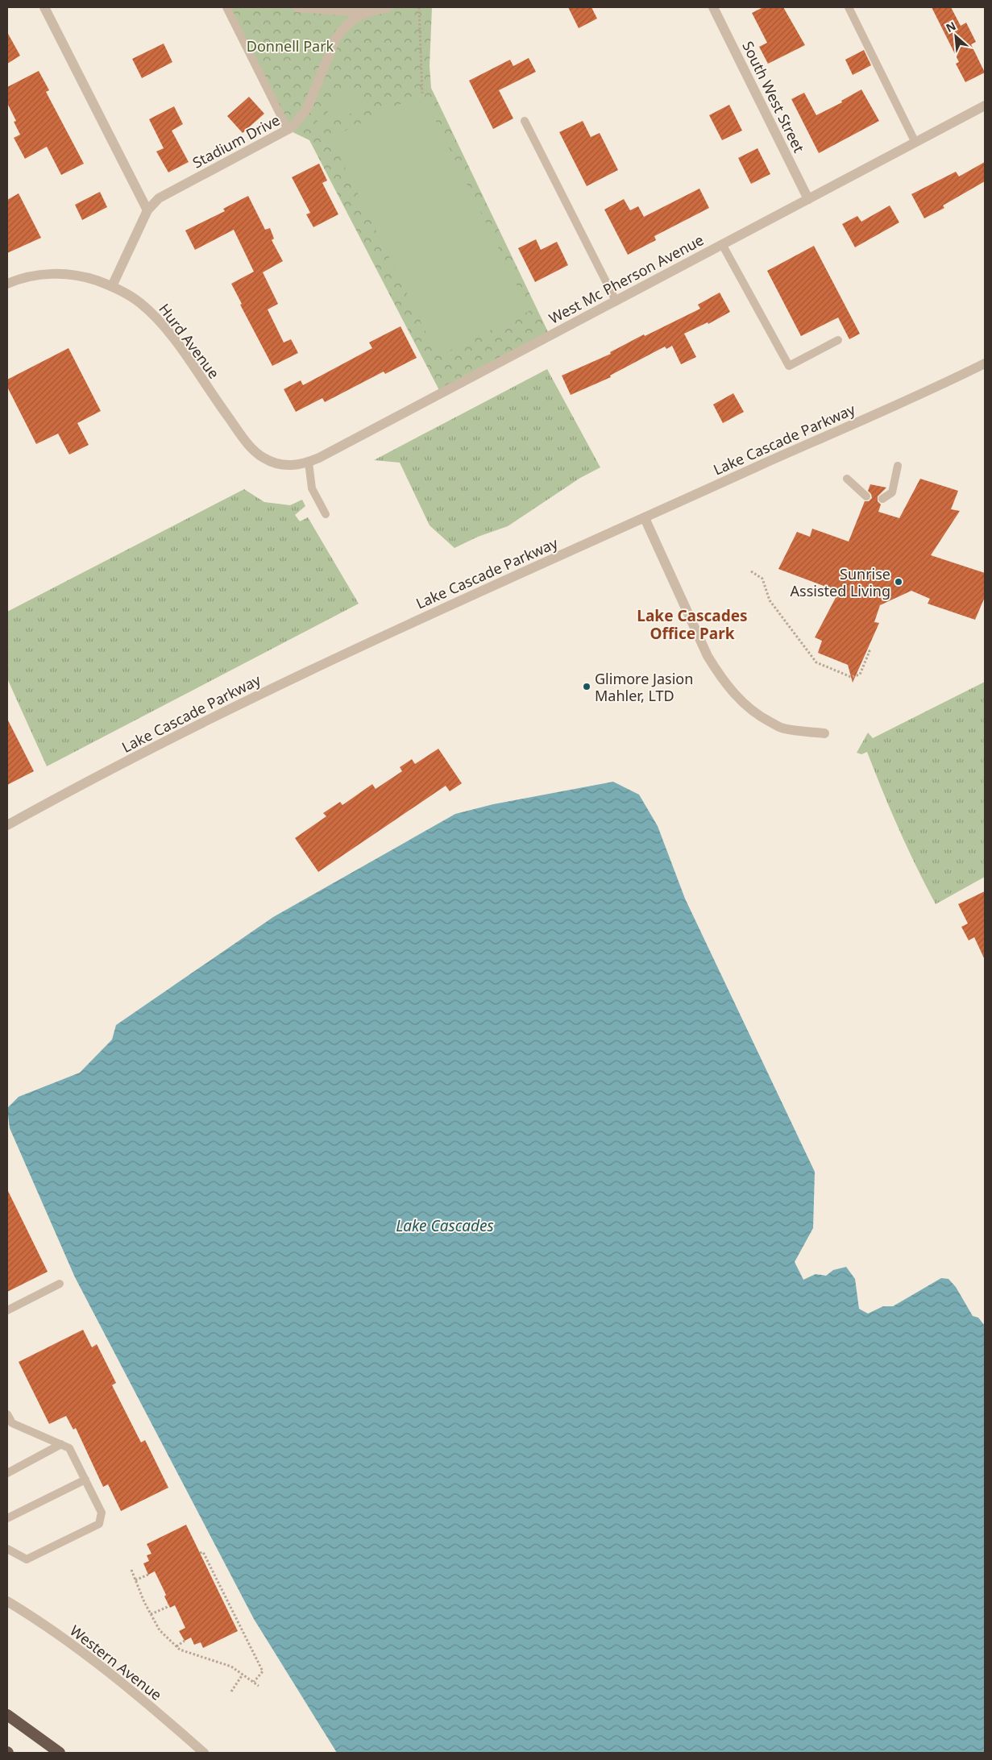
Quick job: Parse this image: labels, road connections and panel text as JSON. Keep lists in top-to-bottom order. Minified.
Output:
{"streets":{"street":["South West Street","Stadium Drive","West Mc Pherson Avenue","Hurd Avenue","Lake Cascade Parkway","Western Avenue"]},"crossings":[["South West Street","West Mc Pherson Avenue"],["Stadium Drive","Hurd Avenue"],["West Mc Pherson Avenue","Hurd Avenue"]],"districts":["Lake Cascades Office Park"],"water":["Lake Cascades"],"parks":["Donnell Park"],"places":["Sunrise Assisted Living","Glimore Jasion Mahler, LTD"],"north":"top left"}
